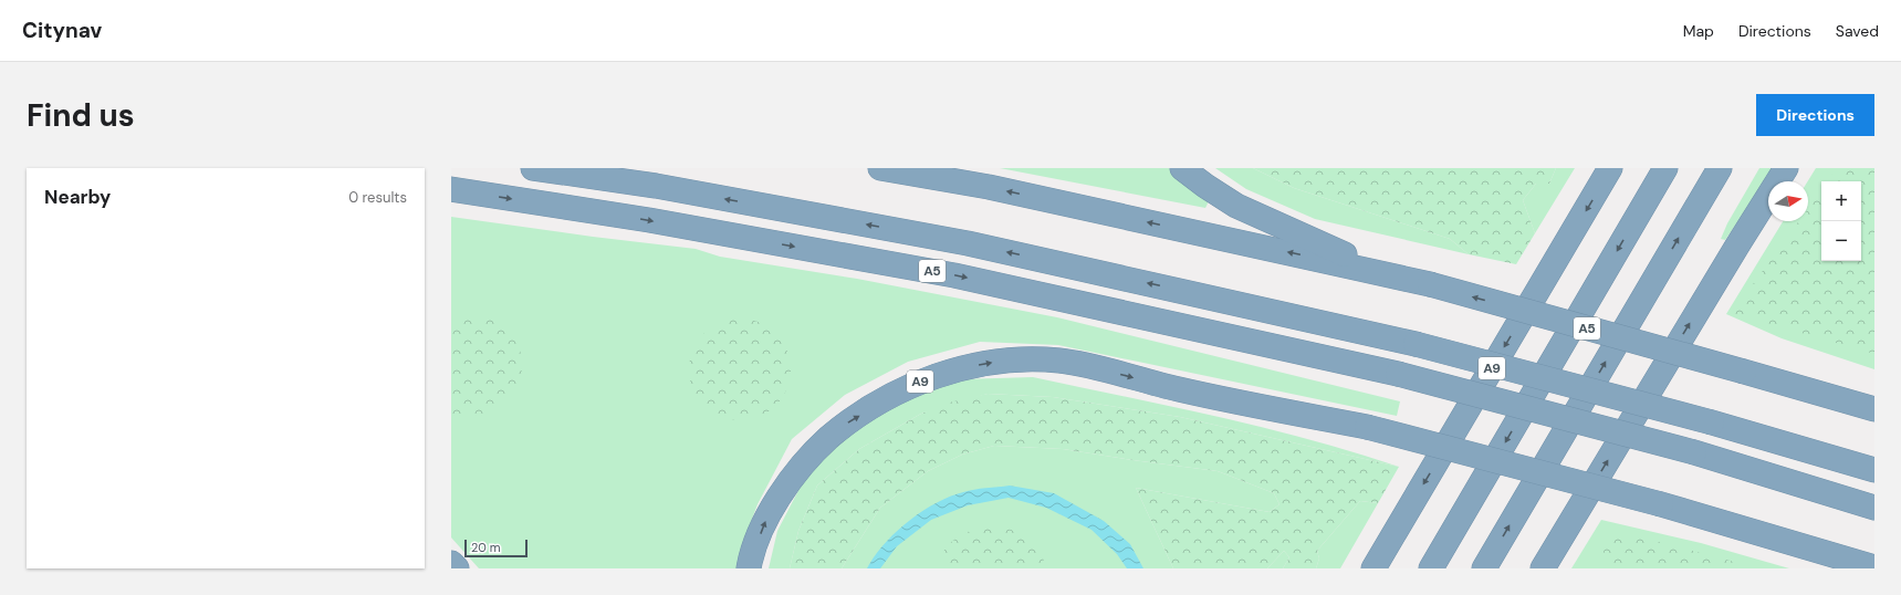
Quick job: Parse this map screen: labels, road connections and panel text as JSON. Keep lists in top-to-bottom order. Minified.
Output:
{"streets":{"highway":["A5","A9"]},"scale_bar":"20 m","north":"right","page":{"header":"Citynav","nav":["Map","Directions","Saved"],"buttons":"Directions","title":"Find us","heading":["Nearby","0 results"],"map_buttons":["+","−"],"scale":"20 m"}}
